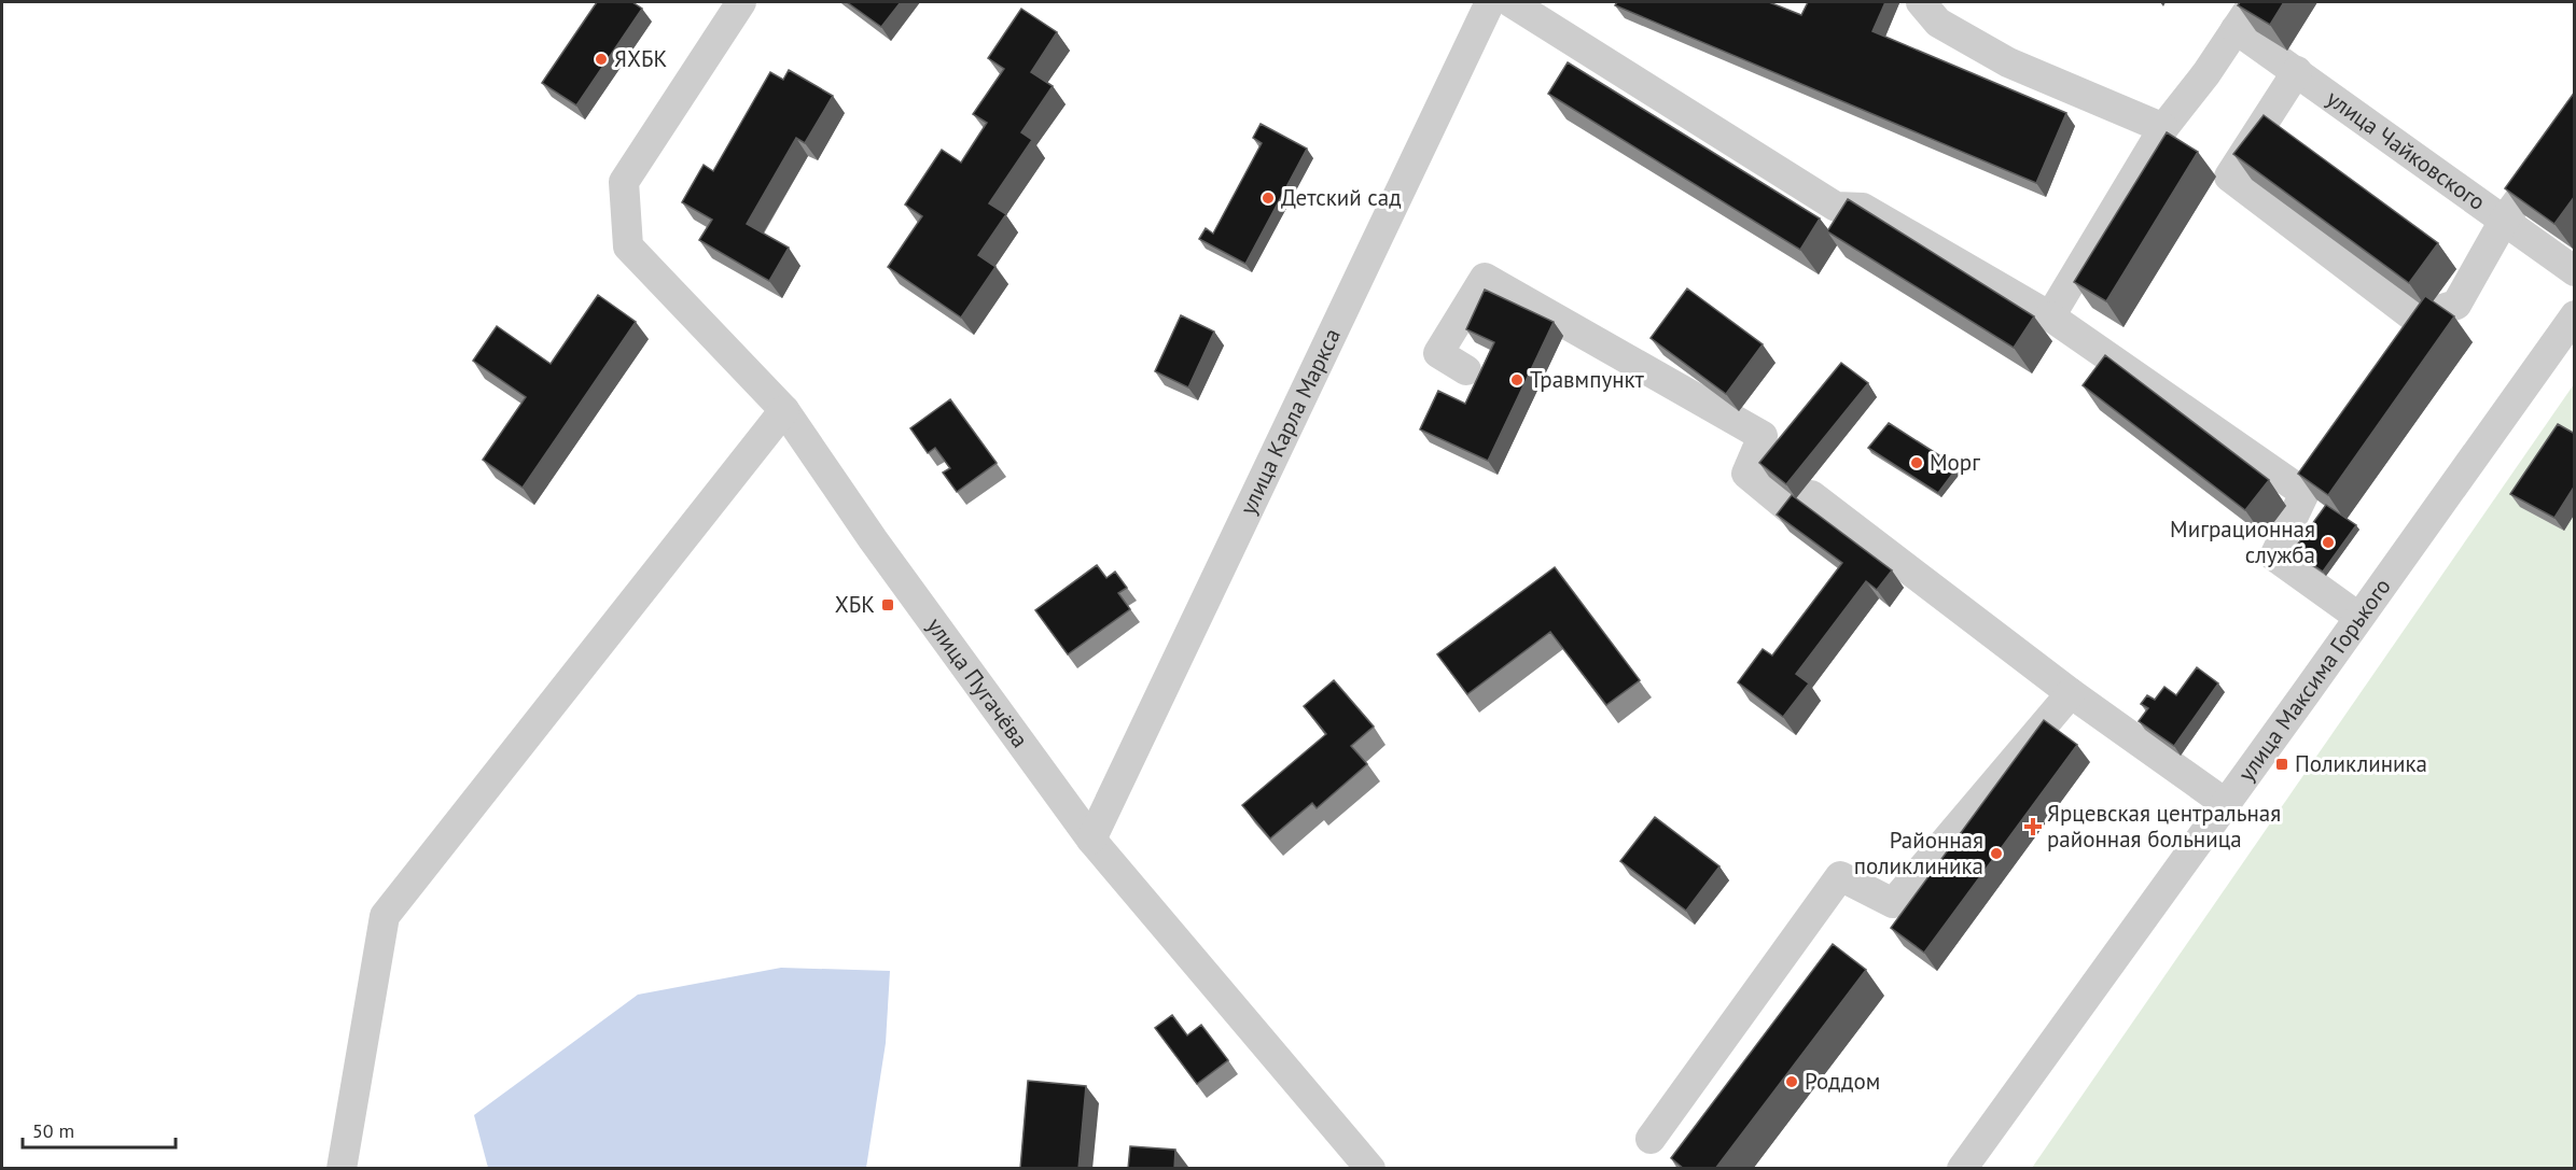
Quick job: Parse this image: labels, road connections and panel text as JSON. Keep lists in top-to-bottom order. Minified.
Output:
{"streets":{"street":["улица Чайковского","улица Карла Маркса","улица Максима Горького","улица Пугачёва"]},"crossings":[["улица Карла Маркса","улица Пугачёва"]],"places":{"other":["ЯХБК","Детский сад","Травмпункт","Морг","Миграционная служба","Районная поликлиника","Роддом"],"transit":["ХБК","Поликлиника"],"health":["Ярцевская центральная районная больница"]},"scale_bar":"50 m"}
